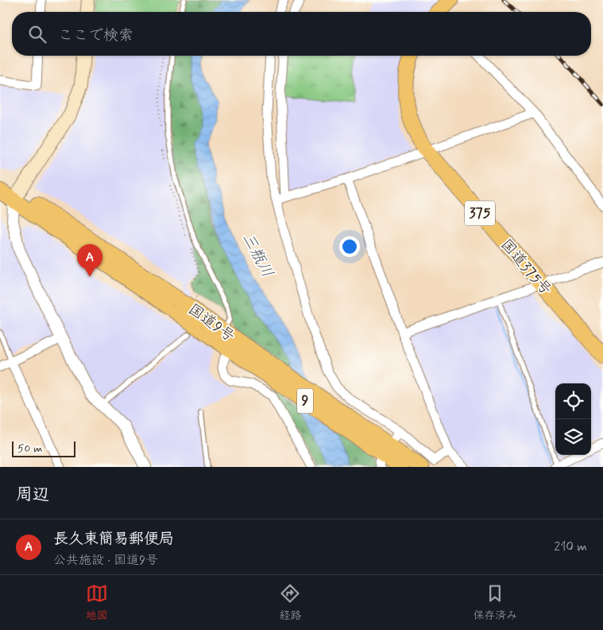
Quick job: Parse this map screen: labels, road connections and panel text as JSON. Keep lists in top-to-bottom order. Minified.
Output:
{"streets":{"highway":["375","国道375号","国道9号","9"]},"water":["三瓶川"],"scale_bar":"50 m","page":{"search":"ここで検索","pins":"A","scale":"50 m","heading":"周辺","list":[{"mark":"A","name":"長久東簡易郵便局","note":"公共施設 · 国道9号","value":"210 m"}],"nav":["地図","経路","保存済み"]}}
